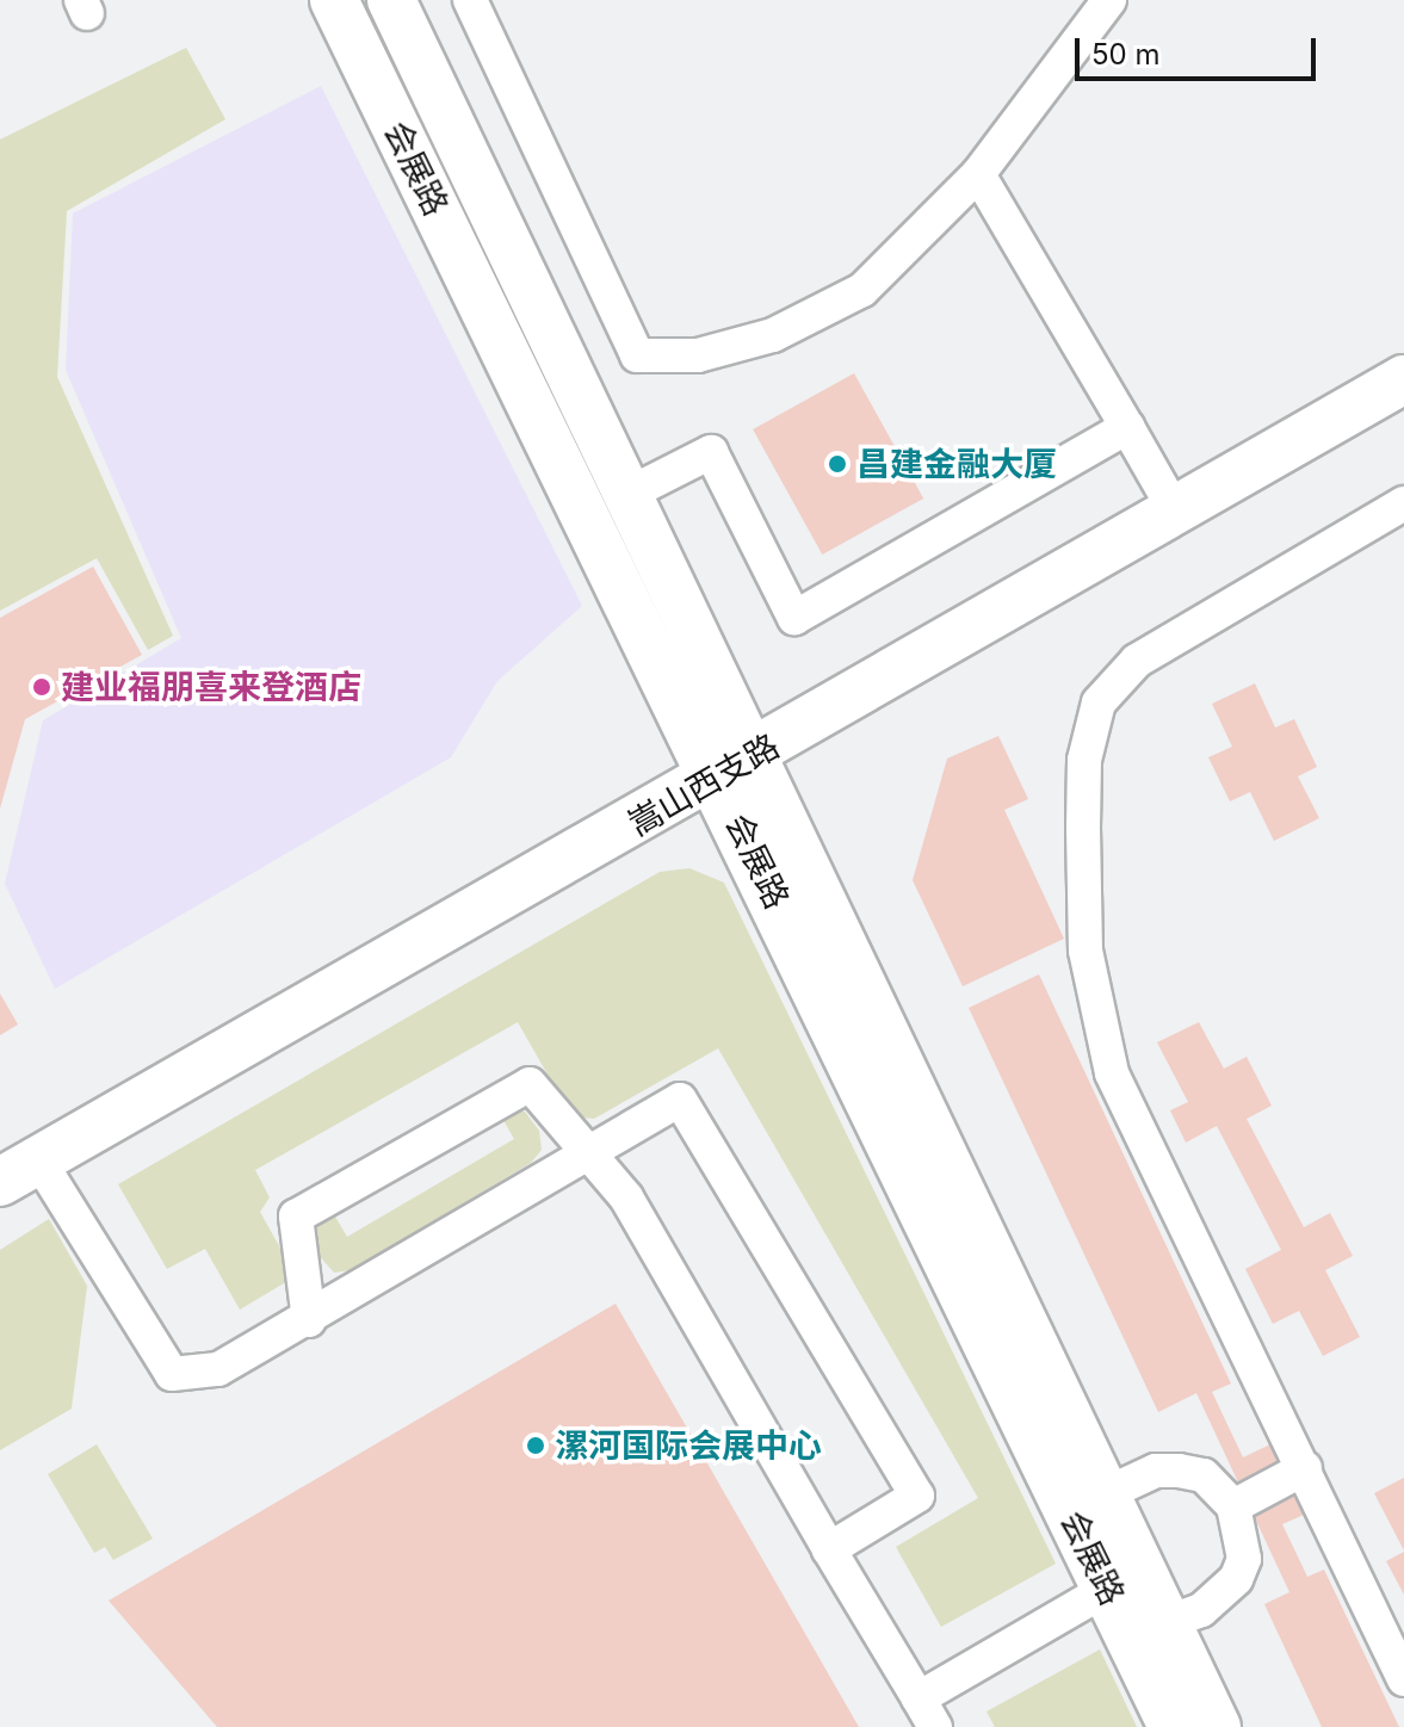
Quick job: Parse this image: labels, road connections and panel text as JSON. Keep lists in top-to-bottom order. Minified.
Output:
{"streets":{"street":["会展路","嵩山西支路"]},"crossings":[["会展路","嵩山西支路"]],"places":["昌建金融大厦","建业福朋喜来登酒店","漯河国际会展中心"],"scale_bar":"50 m"}
